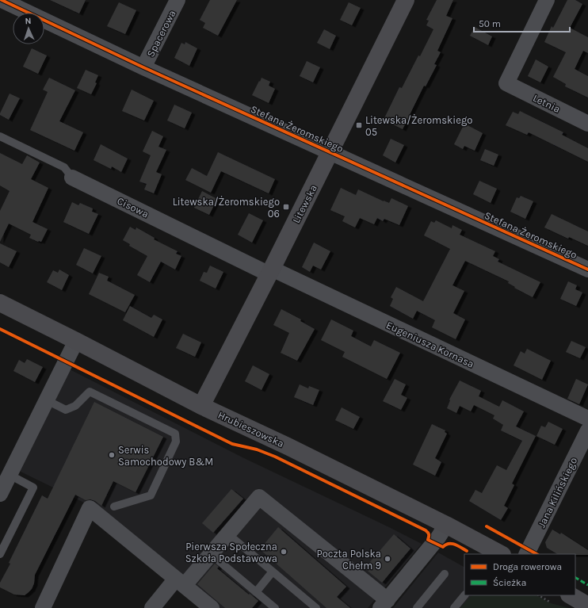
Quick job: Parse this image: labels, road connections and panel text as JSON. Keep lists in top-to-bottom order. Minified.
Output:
{"streets":{"main road":["Litewska","Hrubieszowska"],"street":["Spacerowa","Letnia","Stefana Żeromskiego","Cisowa","Eugeniusza Kornasa","Jana Kilińskiego"]},"crossings":[["Spacerowa","Stefana Żeromskiego"],["Stefana Żeromskiego","Litewska"],["Litewska","Cisowa"],["Litewska","Eugeniusza Kornasa"],["Litewska","Hrubieszowska"],["Cisowa","Eugeniusza Kornasa"]],"places":{"transit":["Litewska/Żeromskiego 05","Litewska/Żeromskiego 06"],"other":["Serwis Samochodowy B&M","Pierwsza Społeczna Szkoła Podstawowa","Poczta Polska Chełm 9"]},"legend":["Droga rowerowa","Ścieżka"],"scale_bar":"50 m","north":"top"}
